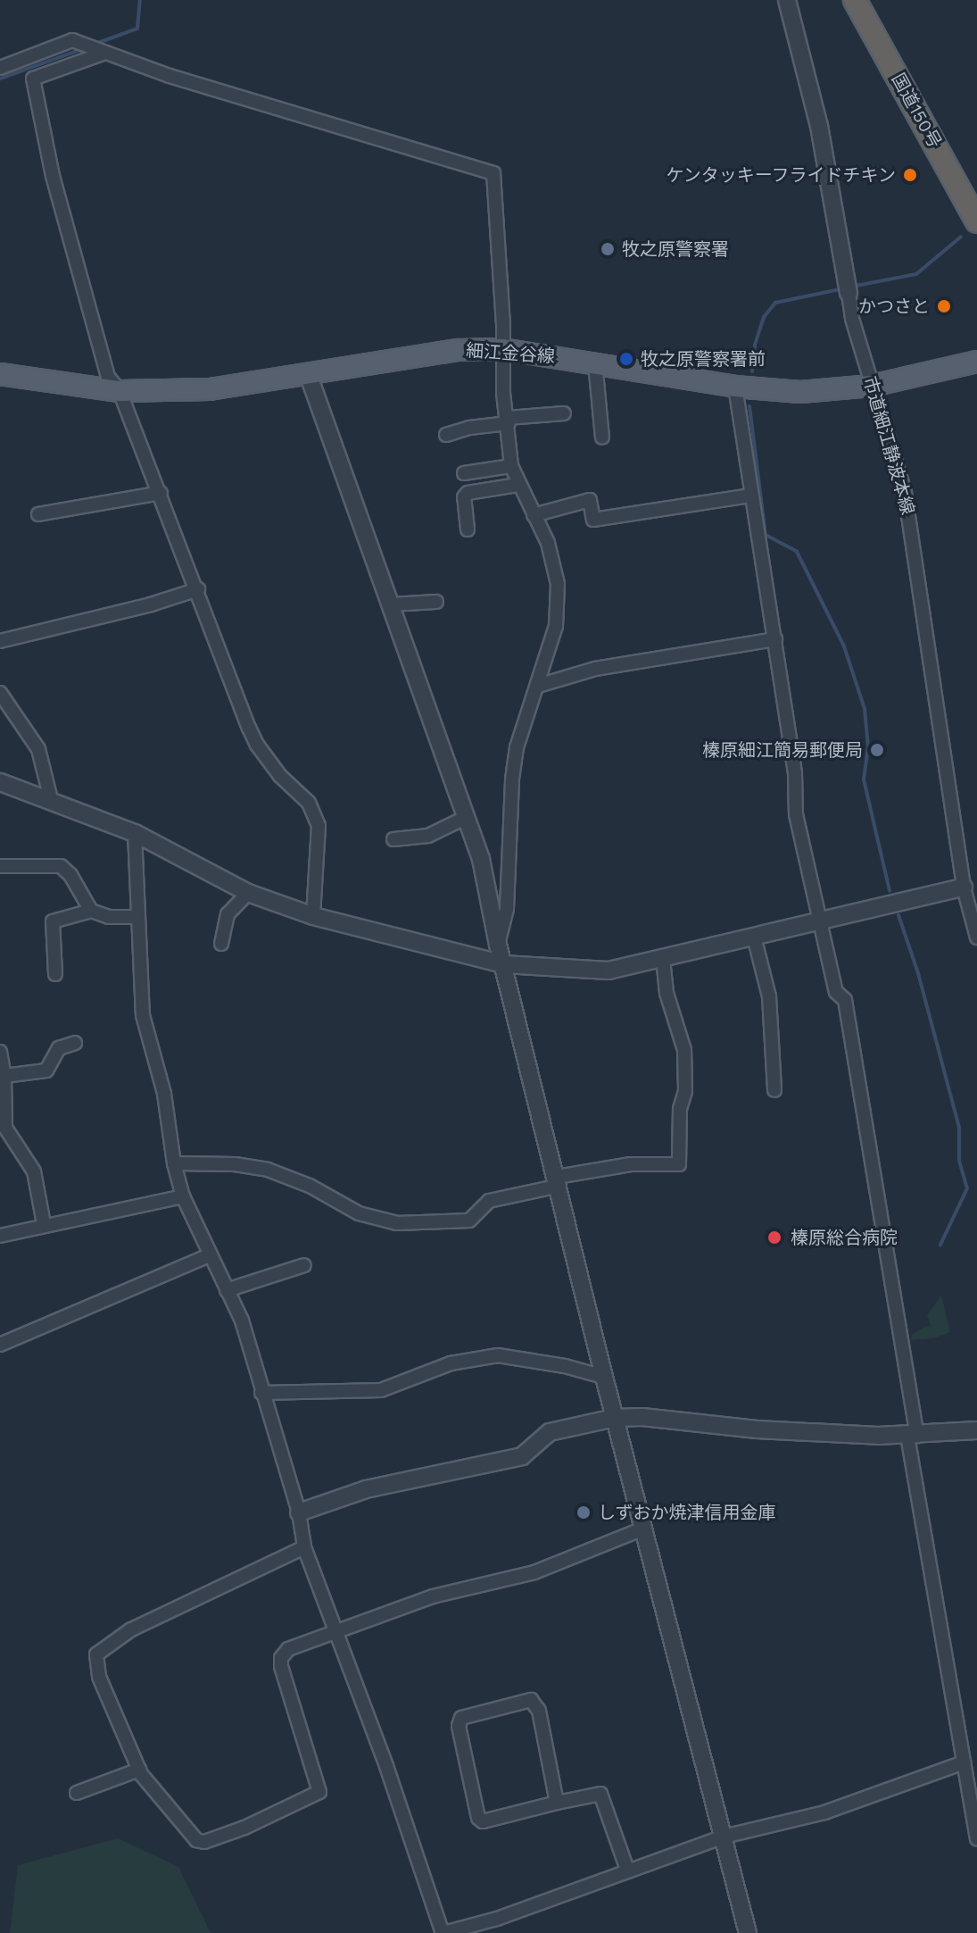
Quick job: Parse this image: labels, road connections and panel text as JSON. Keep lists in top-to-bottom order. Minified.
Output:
{"streets":{"highway":["国道150号"],"main road":["細江金谷線"],"street":["市道細江静波本線"]},"crossings":[["細江金谷線","市道細江静波本線"]],"places":["ケンタッキーフライドチキン","牧之原警察署","かつさと","牧之原警察署前","榛原細江簡易郵便局","榛原総合病院","しずおか焼津信用金庫"]}
